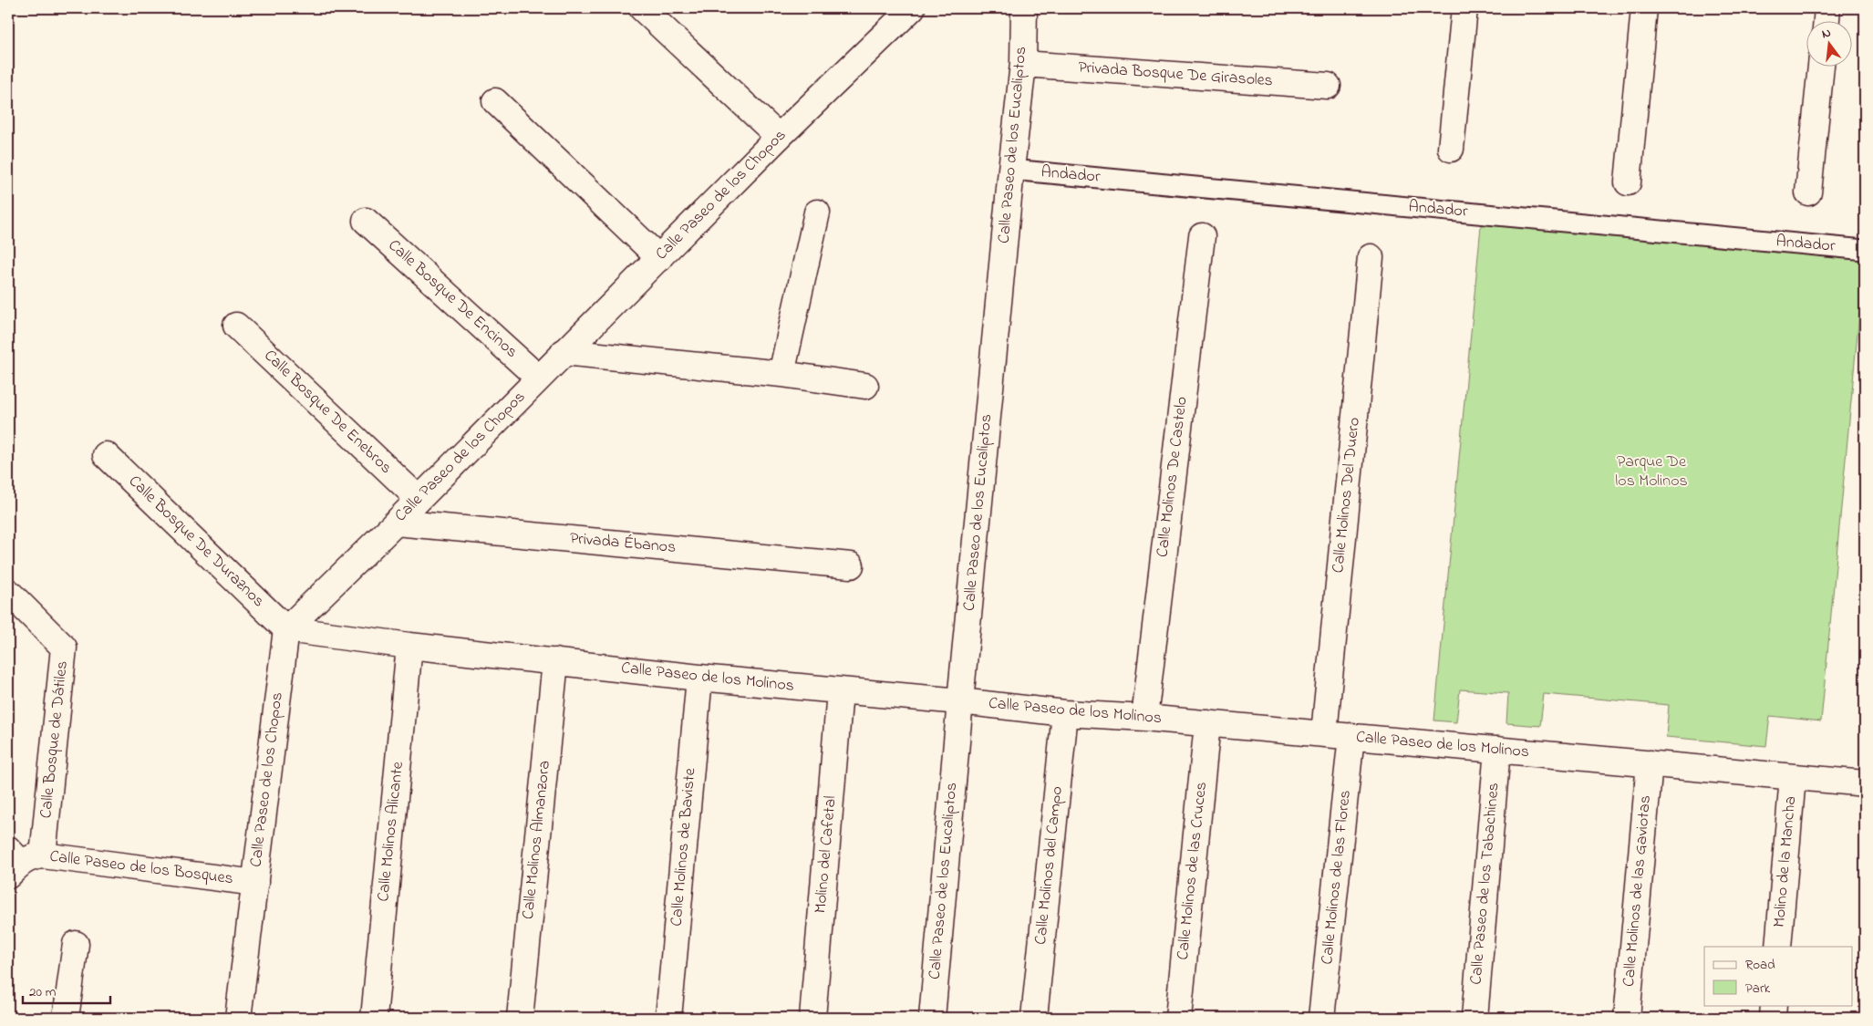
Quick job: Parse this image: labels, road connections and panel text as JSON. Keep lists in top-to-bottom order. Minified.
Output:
{"streets":{"street":["Privada Bosque De Girasoles","Calle Paseo de los Eucaliptos","Andador","Calle Paseo de los Chopos","Calle Bosque De Encinos","Calle Bosque De Enebros","Calle Molinos De Castelo","Calle Molinos Del Duero","Calle Bosque De Duraznos","Privada Ébanos","Calle Paseo de los Molinos","Calle Bosque de Dátiles","Calle Molinos Alicante","Calle Molinos Almanzora","Calle Molinos de Baviste","Molino del Cafetal","Molino de la Mancha","Calle Molinos del Campo","Calle Paseo de los Bosques","Calle Molinos de las Cruces","Calle Molinos de las Flores","Calle Paseo de los Tabachines","Calle Molinos de las Gaviotas"]},"crossings":[["Privada Bosque De Girasoles","Calle Paseo de los Eucaliptos"],["Calle Paseo de los Eucaliptos","Andador"],["Calle Paseo de los Eucaliptos","Calle Paseo de los Molinos"],["Calle Paseo de los Chopos","Calle Bosque De Encinos"],["Calle Paseo de los Chopos","Calle Bosque De Enebros"],["Calle Paseo de los Chopos","Calle Bosque De Duraznos"],["Calle Paseo de los Chopos","Privada Ébanos"],["Calle Paseo de los Chopos","Calle Paseo de los Molinos"],["Calle Paseo de los Chopos","Calle Paseo de los Bosques"],["Calle Molinos De Castelo","Calle Paseo de los Molinos"],["Calle Molinos Del Duero","Calle Paseo de los Molinos"],["Calle Bosque De Duraznos","Calle Paseo de los Molinos"],["Calle Paseo de los Molinos","Calle Molinos Alicante"],["Calle Paseo de los Molinos","Calle Molinos Almanzora"],["Calle Paseo de los Molinos","Calle Molinos de Baviste"],["Calle Paseo de los Molinos","Molino del Cafetal"],["Calle Paseo de los Molinos","Molino de la Mancha"],["Calle Paseo de los Molinos","Calle Molinos del Campo"],["Calle Paseo de los Molinos","Calle Molinos de las Cruces"],["Calle Paseo de los Molinos","Calle Molinos de las Flores"],["Calle Paseo de los Molinos","Calle Paseo de los Tabachines"],["Calle Paseo de los Molinos","Calle Molinos de las Gaviotas"],["Calle Bosque de Dátiles","Calle Paseo de los Bosques"]],"parks":["Parque De los Molinos"],"legend":["Road","Park"],"scale_bar":"20 m","north":"top"}
